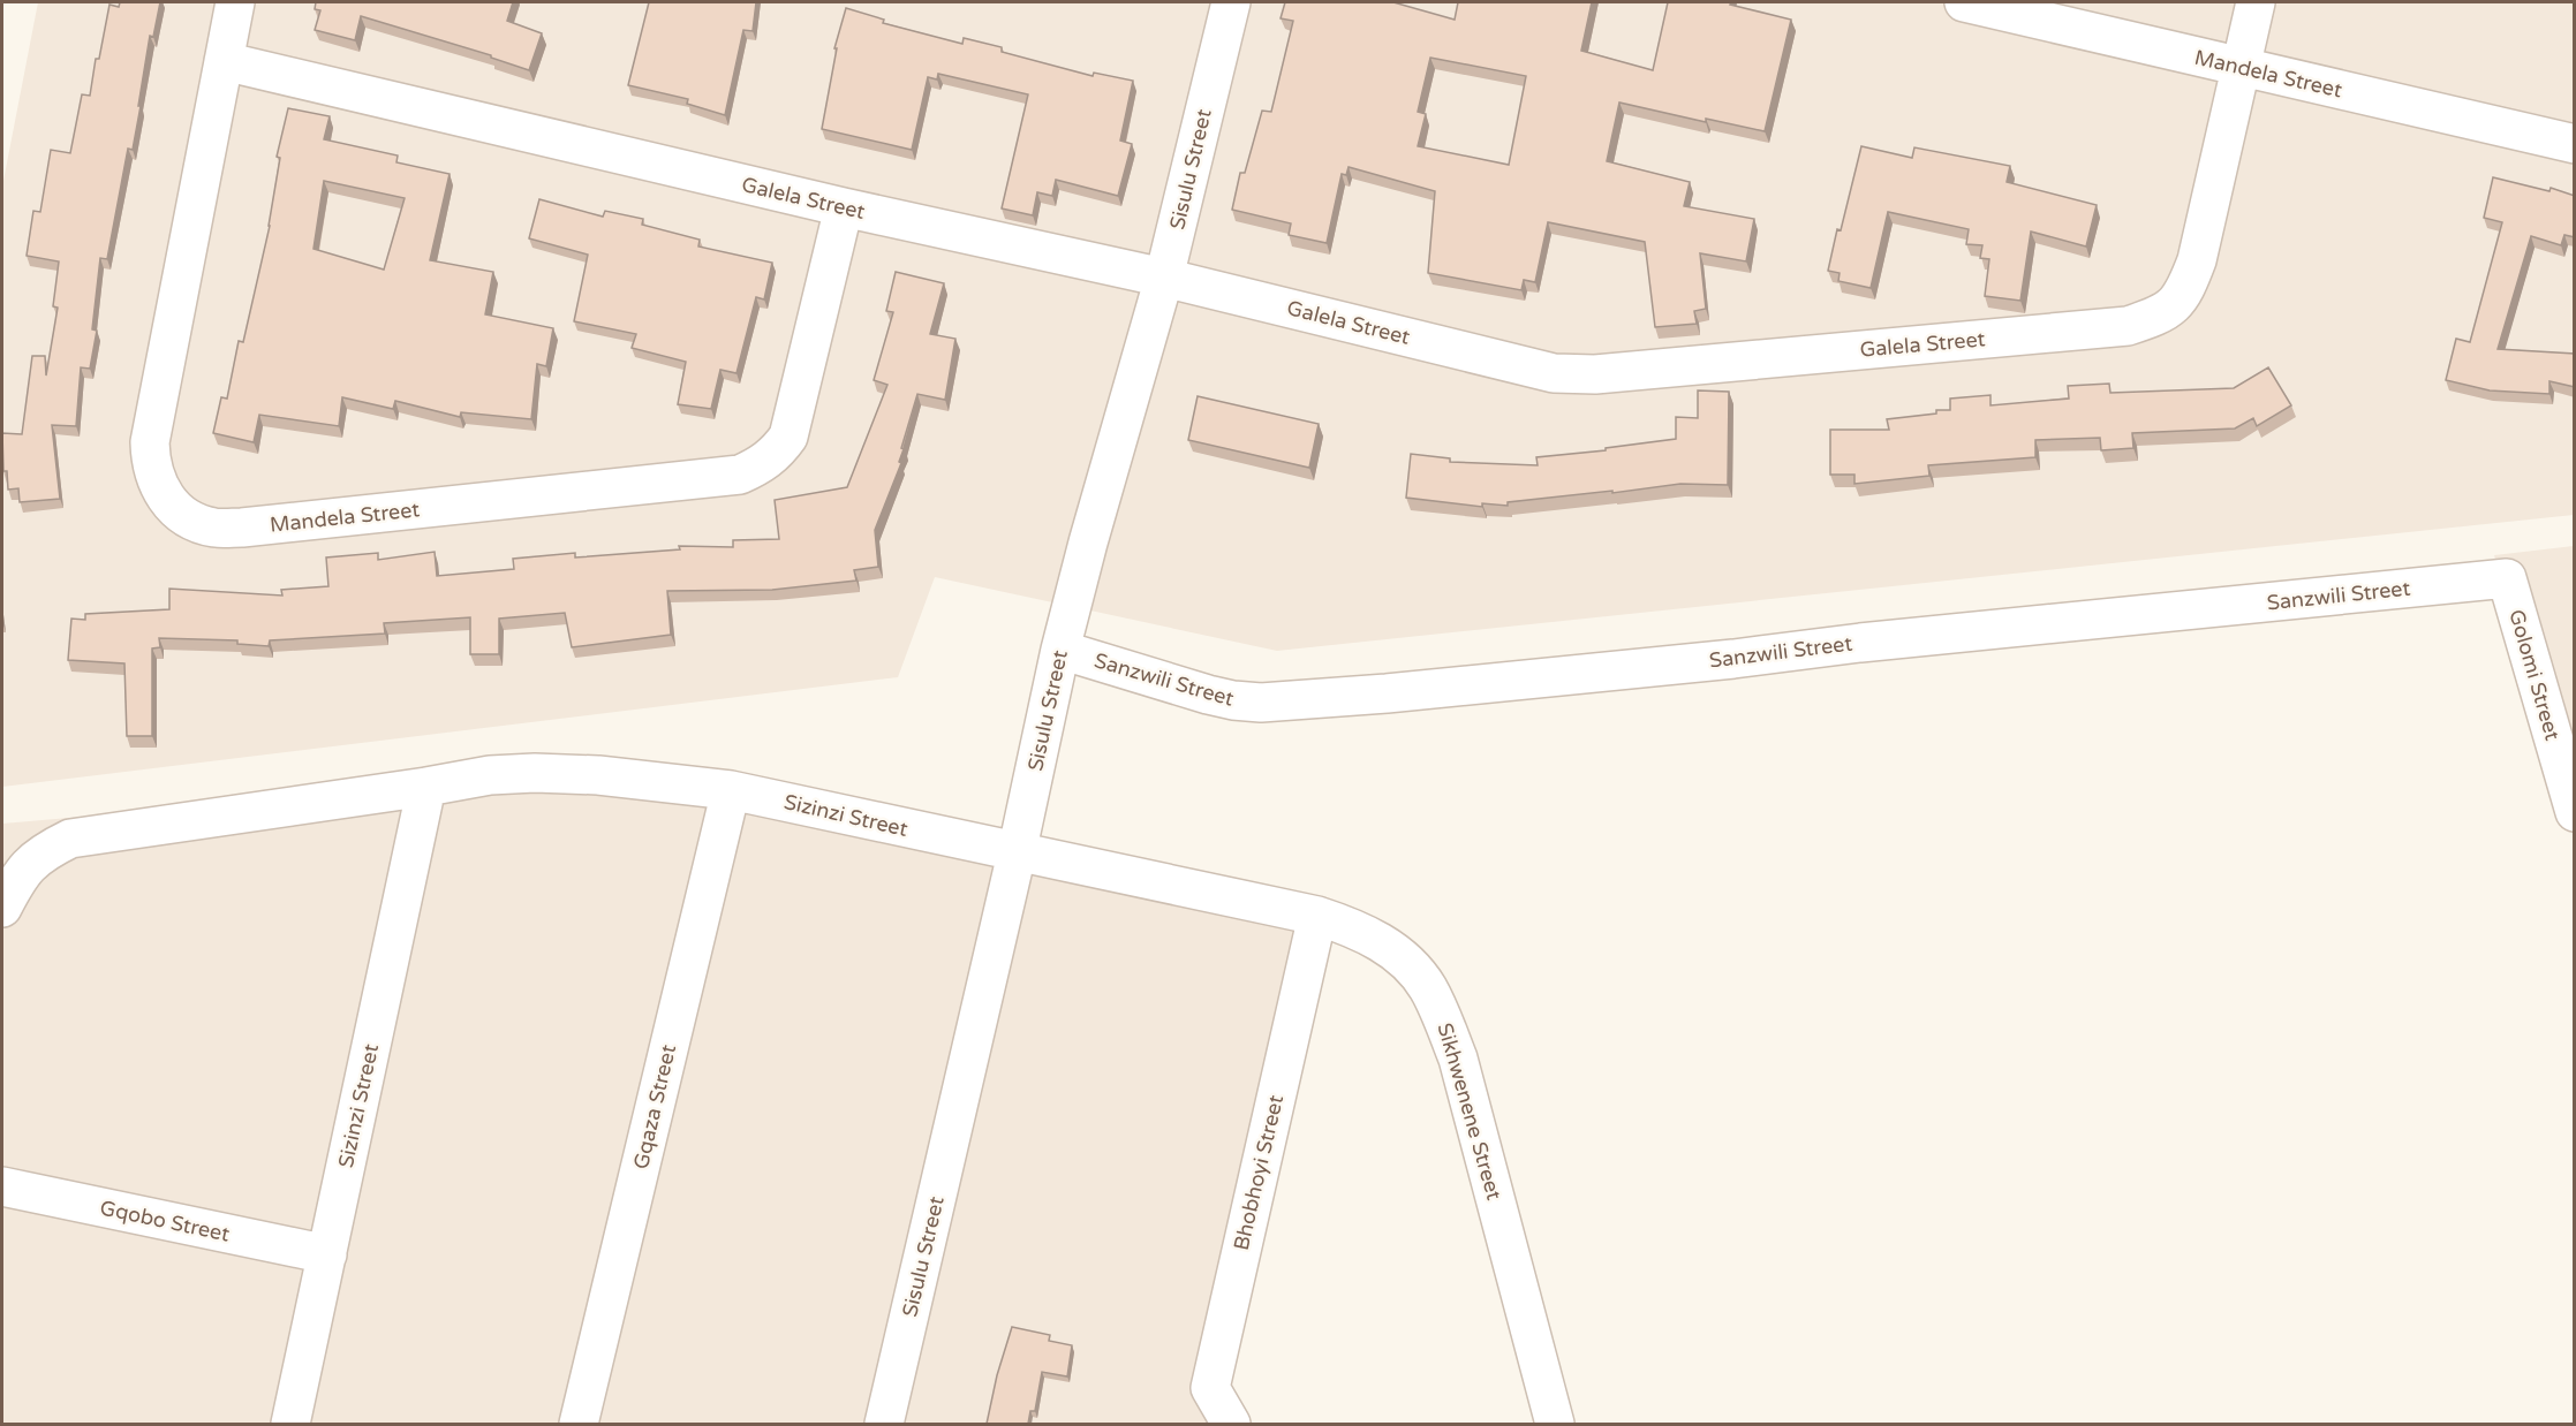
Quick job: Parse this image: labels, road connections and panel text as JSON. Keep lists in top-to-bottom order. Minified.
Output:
{"streets":{"street":["Mandela Street","Sisulu Street","Galela Street","Sanzwili Street","Golomi Street","Sizinzi Street","Gqaza Street","Sikhwenene Street","Bhobhoyi Street","Gqobo Street"]},"crossings":[["Mandela Street","Galela Street"],["Sisulu Street","Galela Street"],["Sisulu Street","Sanzwili Street"],["Sisulu Street","Sizinzi Street"],["Sisulu Street","Sikhwenene Street"],["Sanzwili Street","Golomi Street"],["Sizinzi Street","Gqaza Street"],["Sizinzi Street","Sikhwenene Street"],["Sizinzi Street","Gqobo Street"],["Sikhwenene Street","Bhobhoyi Street"]]}
